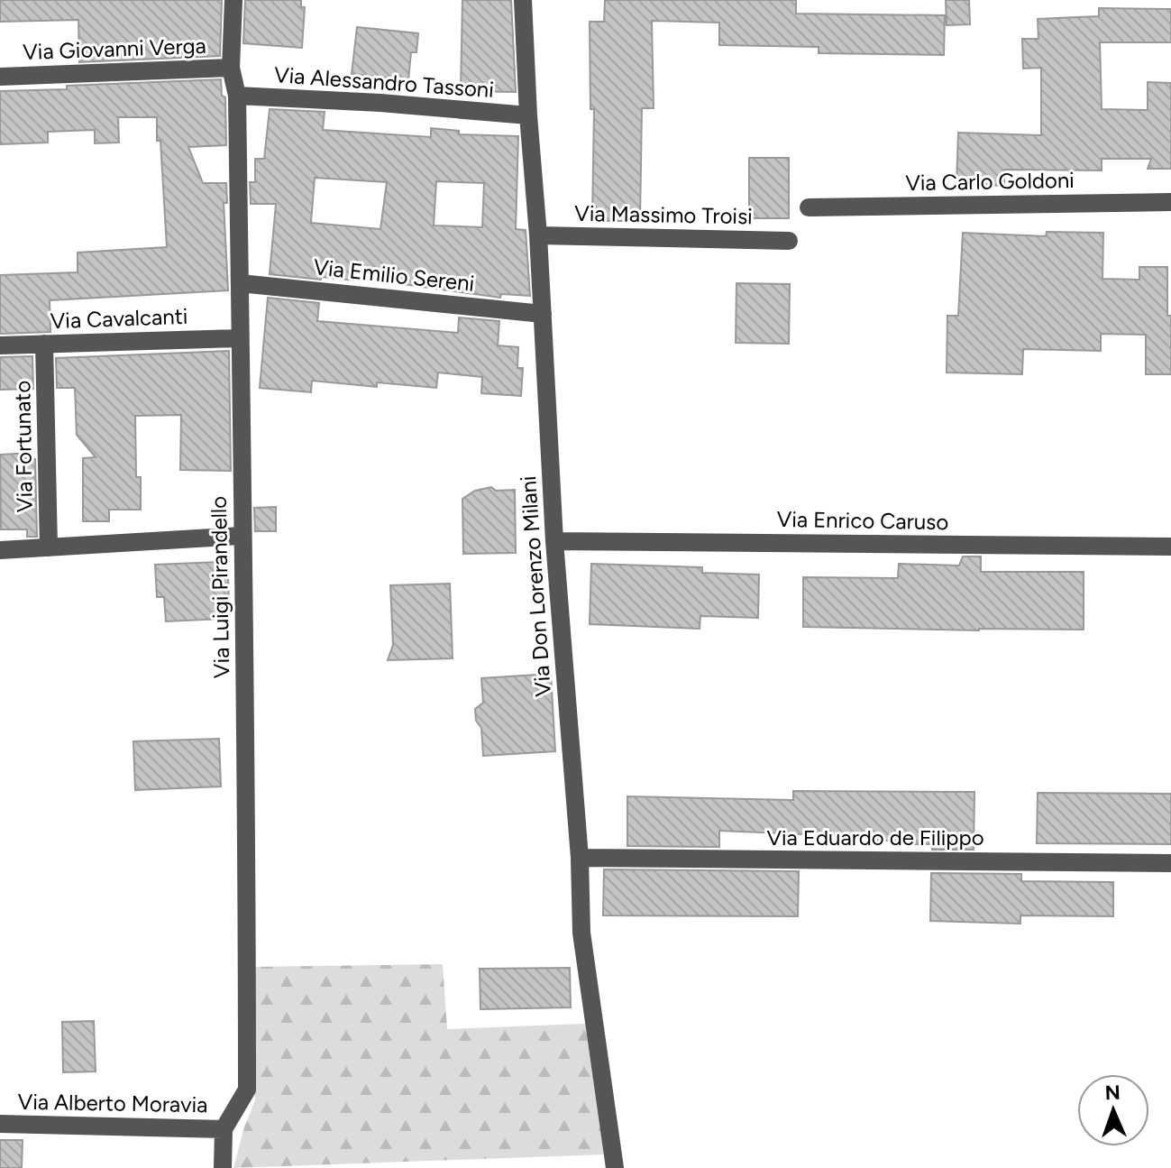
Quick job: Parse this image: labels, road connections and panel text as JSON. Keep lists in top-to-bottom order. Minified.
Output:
{"streets":{"street":["Via Giovanni Verga","Via Alessandro Tassoni","Via Carlo Goldoni","Via Massimo Troisi","Via Emilio Sereni","Via Cavalcanti","Via Fortunato","Via Enrico Caruso","Via Don Lorenzo Milani","Via Luigi Pirandello","Via Eduardo de Filippo","Via Alberto Moravia"]},"crossings":[["Via Giovanni Verga","Via Luigi Pirandello"],["Via Alessandro Tassoni","Via Don Lorenzo Milani"],["Via Alessandro Tassoni","Via Luigi Pirandello"],["Via Massimo Troisi","Via Don Lorenzo Milani"],["Via Emilio Sereni","Via Don Lorenzo Milani"],["Via Emilio Sereni","Via Luigi Pirandello"],["Via Cavalcanti","Via Fortunato"],["Via Cavalcanti","Via Luigi Pirandello"],["Via Enrico Caruso","Via Don Lorenzo Milani"],["Via Don Lorenzo Milani","Via Eduardo de Filippo"],["Via Luigi Pirandello","Via Alberto Moravia"]],"north":"top"}
